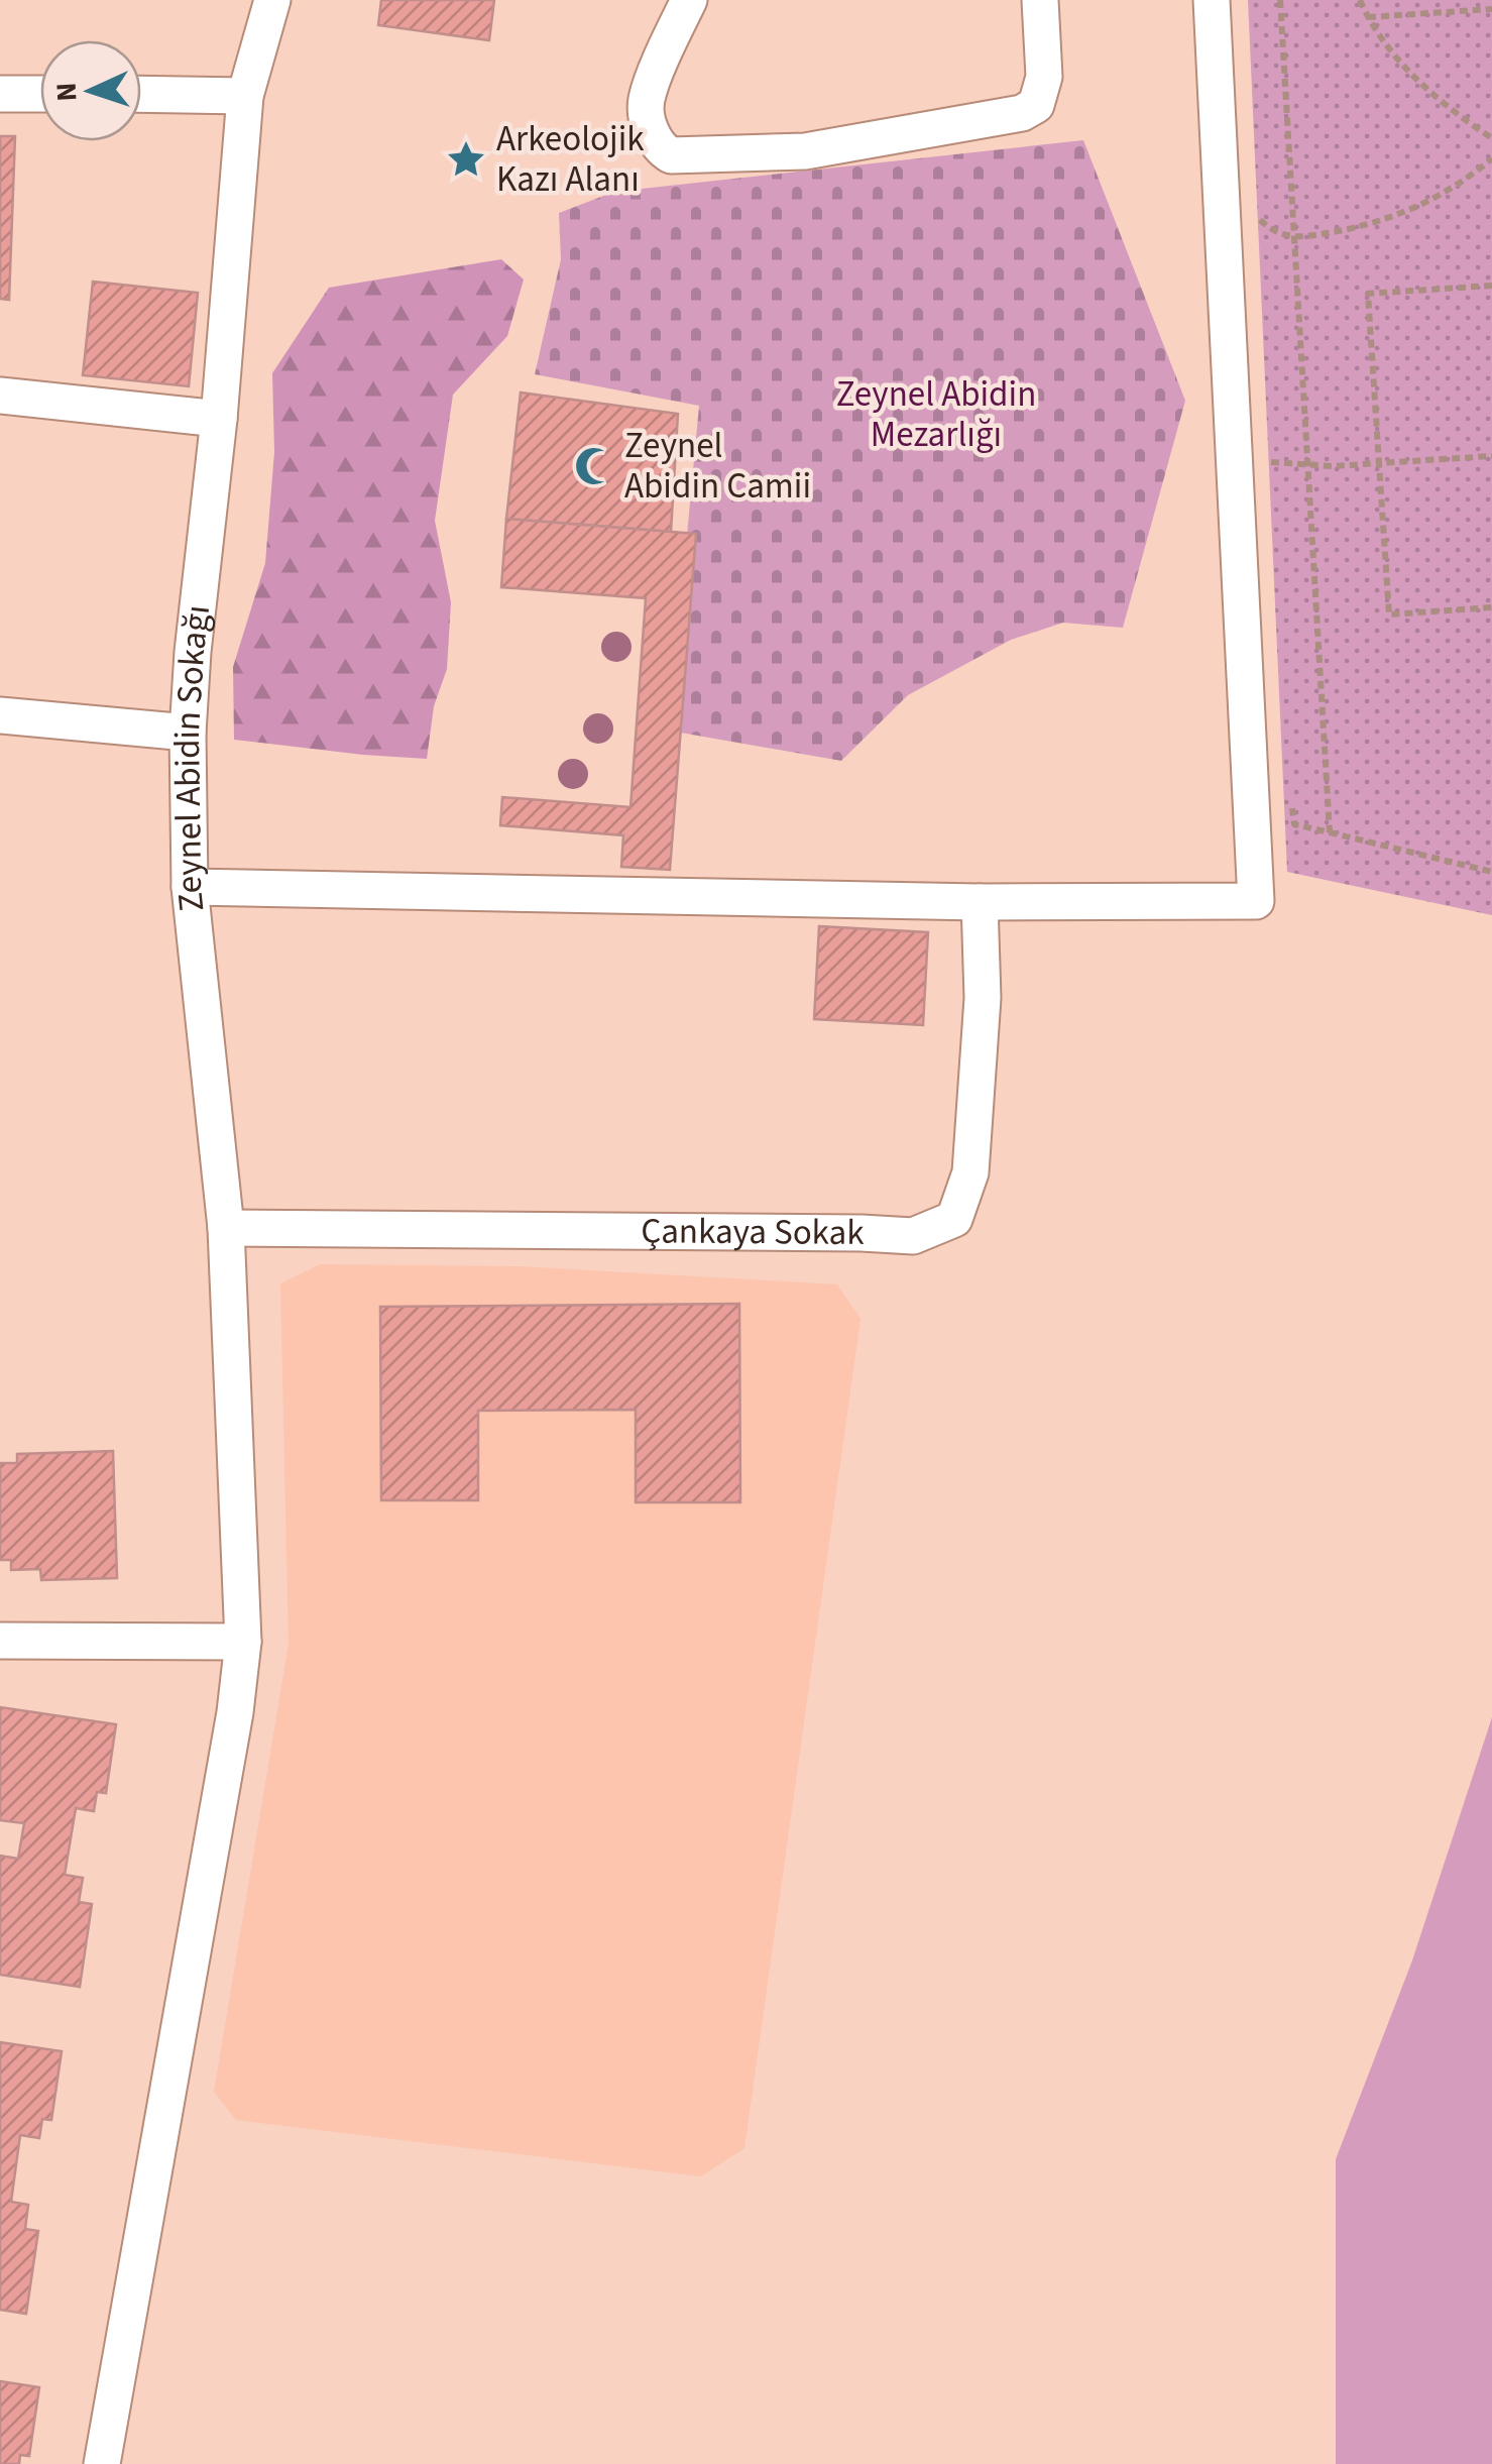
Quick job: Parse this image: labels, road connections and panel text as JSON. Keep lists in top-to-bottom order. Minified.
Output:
{"streets":{"street":["Zeynel Abidin Sokağı","Çankaya Sokak"]},"crossings":[["Zeynel Abidin Sokağı","Çankaya Sokak"]],"parks":["Zeynel Abidin Mezarlığı"],"places":{"place":["Arkeolojik Kazı Alanı"],"mosque":["Zeynel Abidin Camii"]},"north":"left"}
